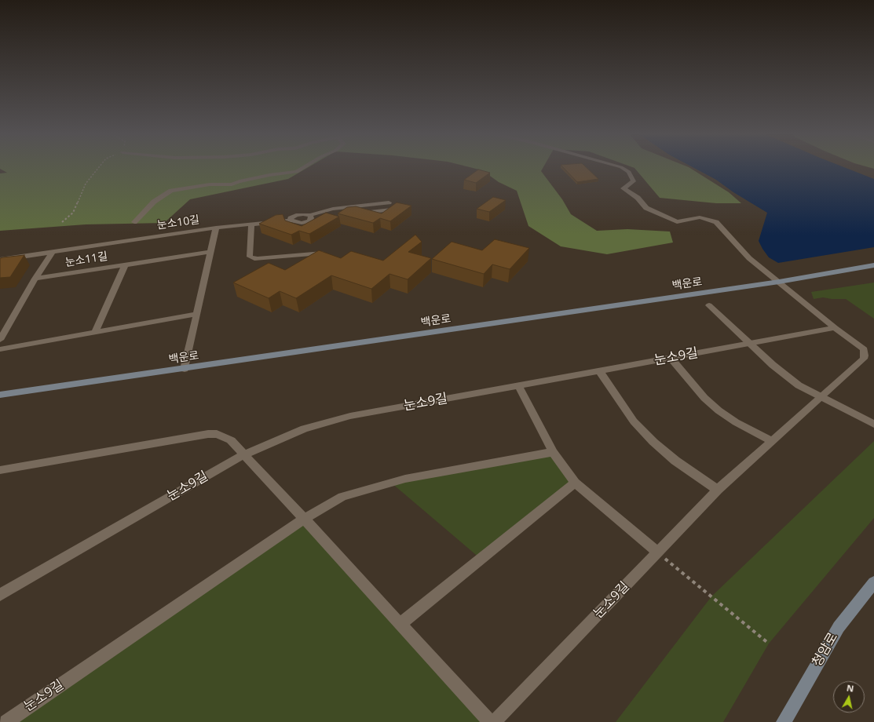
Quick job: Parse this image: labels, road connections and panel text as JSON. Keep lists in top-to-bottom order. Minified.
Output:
{"streets":{"main road":["백운로","청암로"],"street":["눈소10길","눈소11길","눈소9길"]},"crossings":[["눈소10길","눈소11길"],["눈소10길","백운로"]],"north":"top"}
